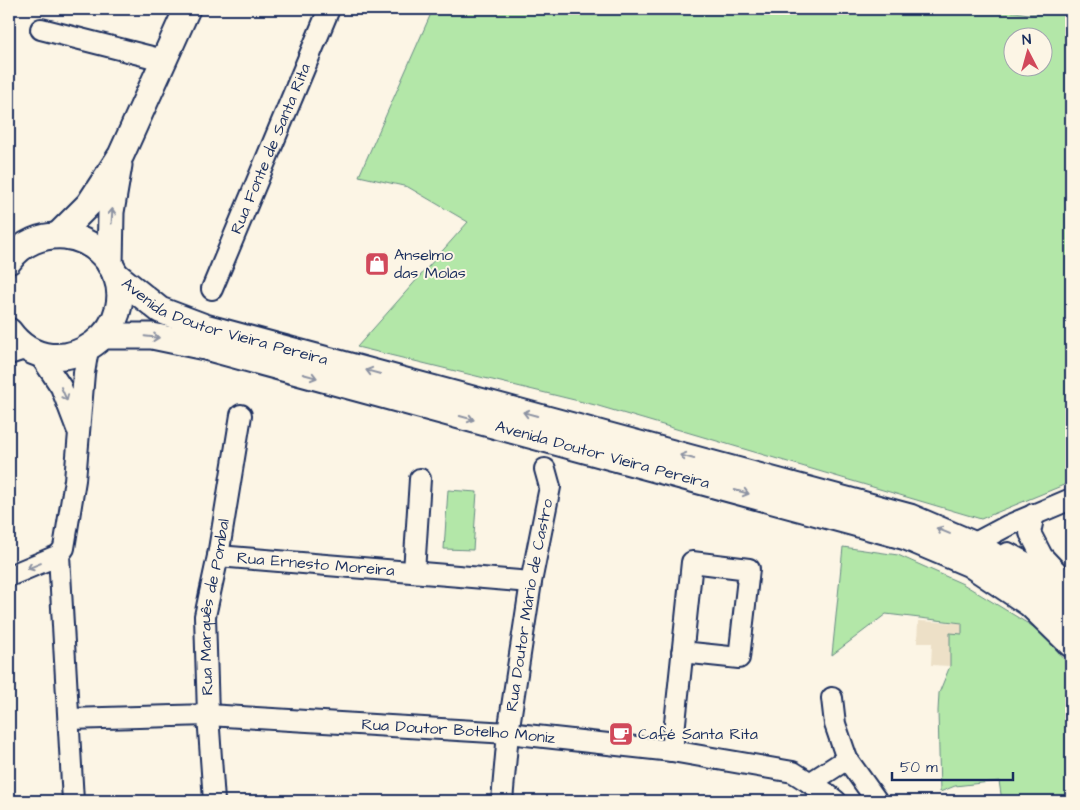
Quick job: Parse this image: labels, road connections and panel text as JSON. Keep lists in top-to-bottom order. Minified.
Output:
{"streets":{"main road":["Avenida Doutor Vieira Pereira"],"street":["Rua Fonte de Santa Rita","Rua Ernesto Moreira","Rua Doutor Mário de Castro","Rua Marquês de Pombal","Rua Doutor Botelho Moniz"]},"crossings":[["Rua Ernesto Moreira","Rua Doutor Mário de Castro"],["Rua Ernesto Moreira","Rua Marquês de Pombal"],["Rua Doutor Mário de Castro","Rua Doutor Botelho Moniz"],["Rua Marquês de Pombal","Rua Doutor Botelho Moniz"]],"places":{"shop":["Anselmo das Molas"],"cafe":["Café Santa Rita"]},"scale_bar":"50 m","north":"top"}
